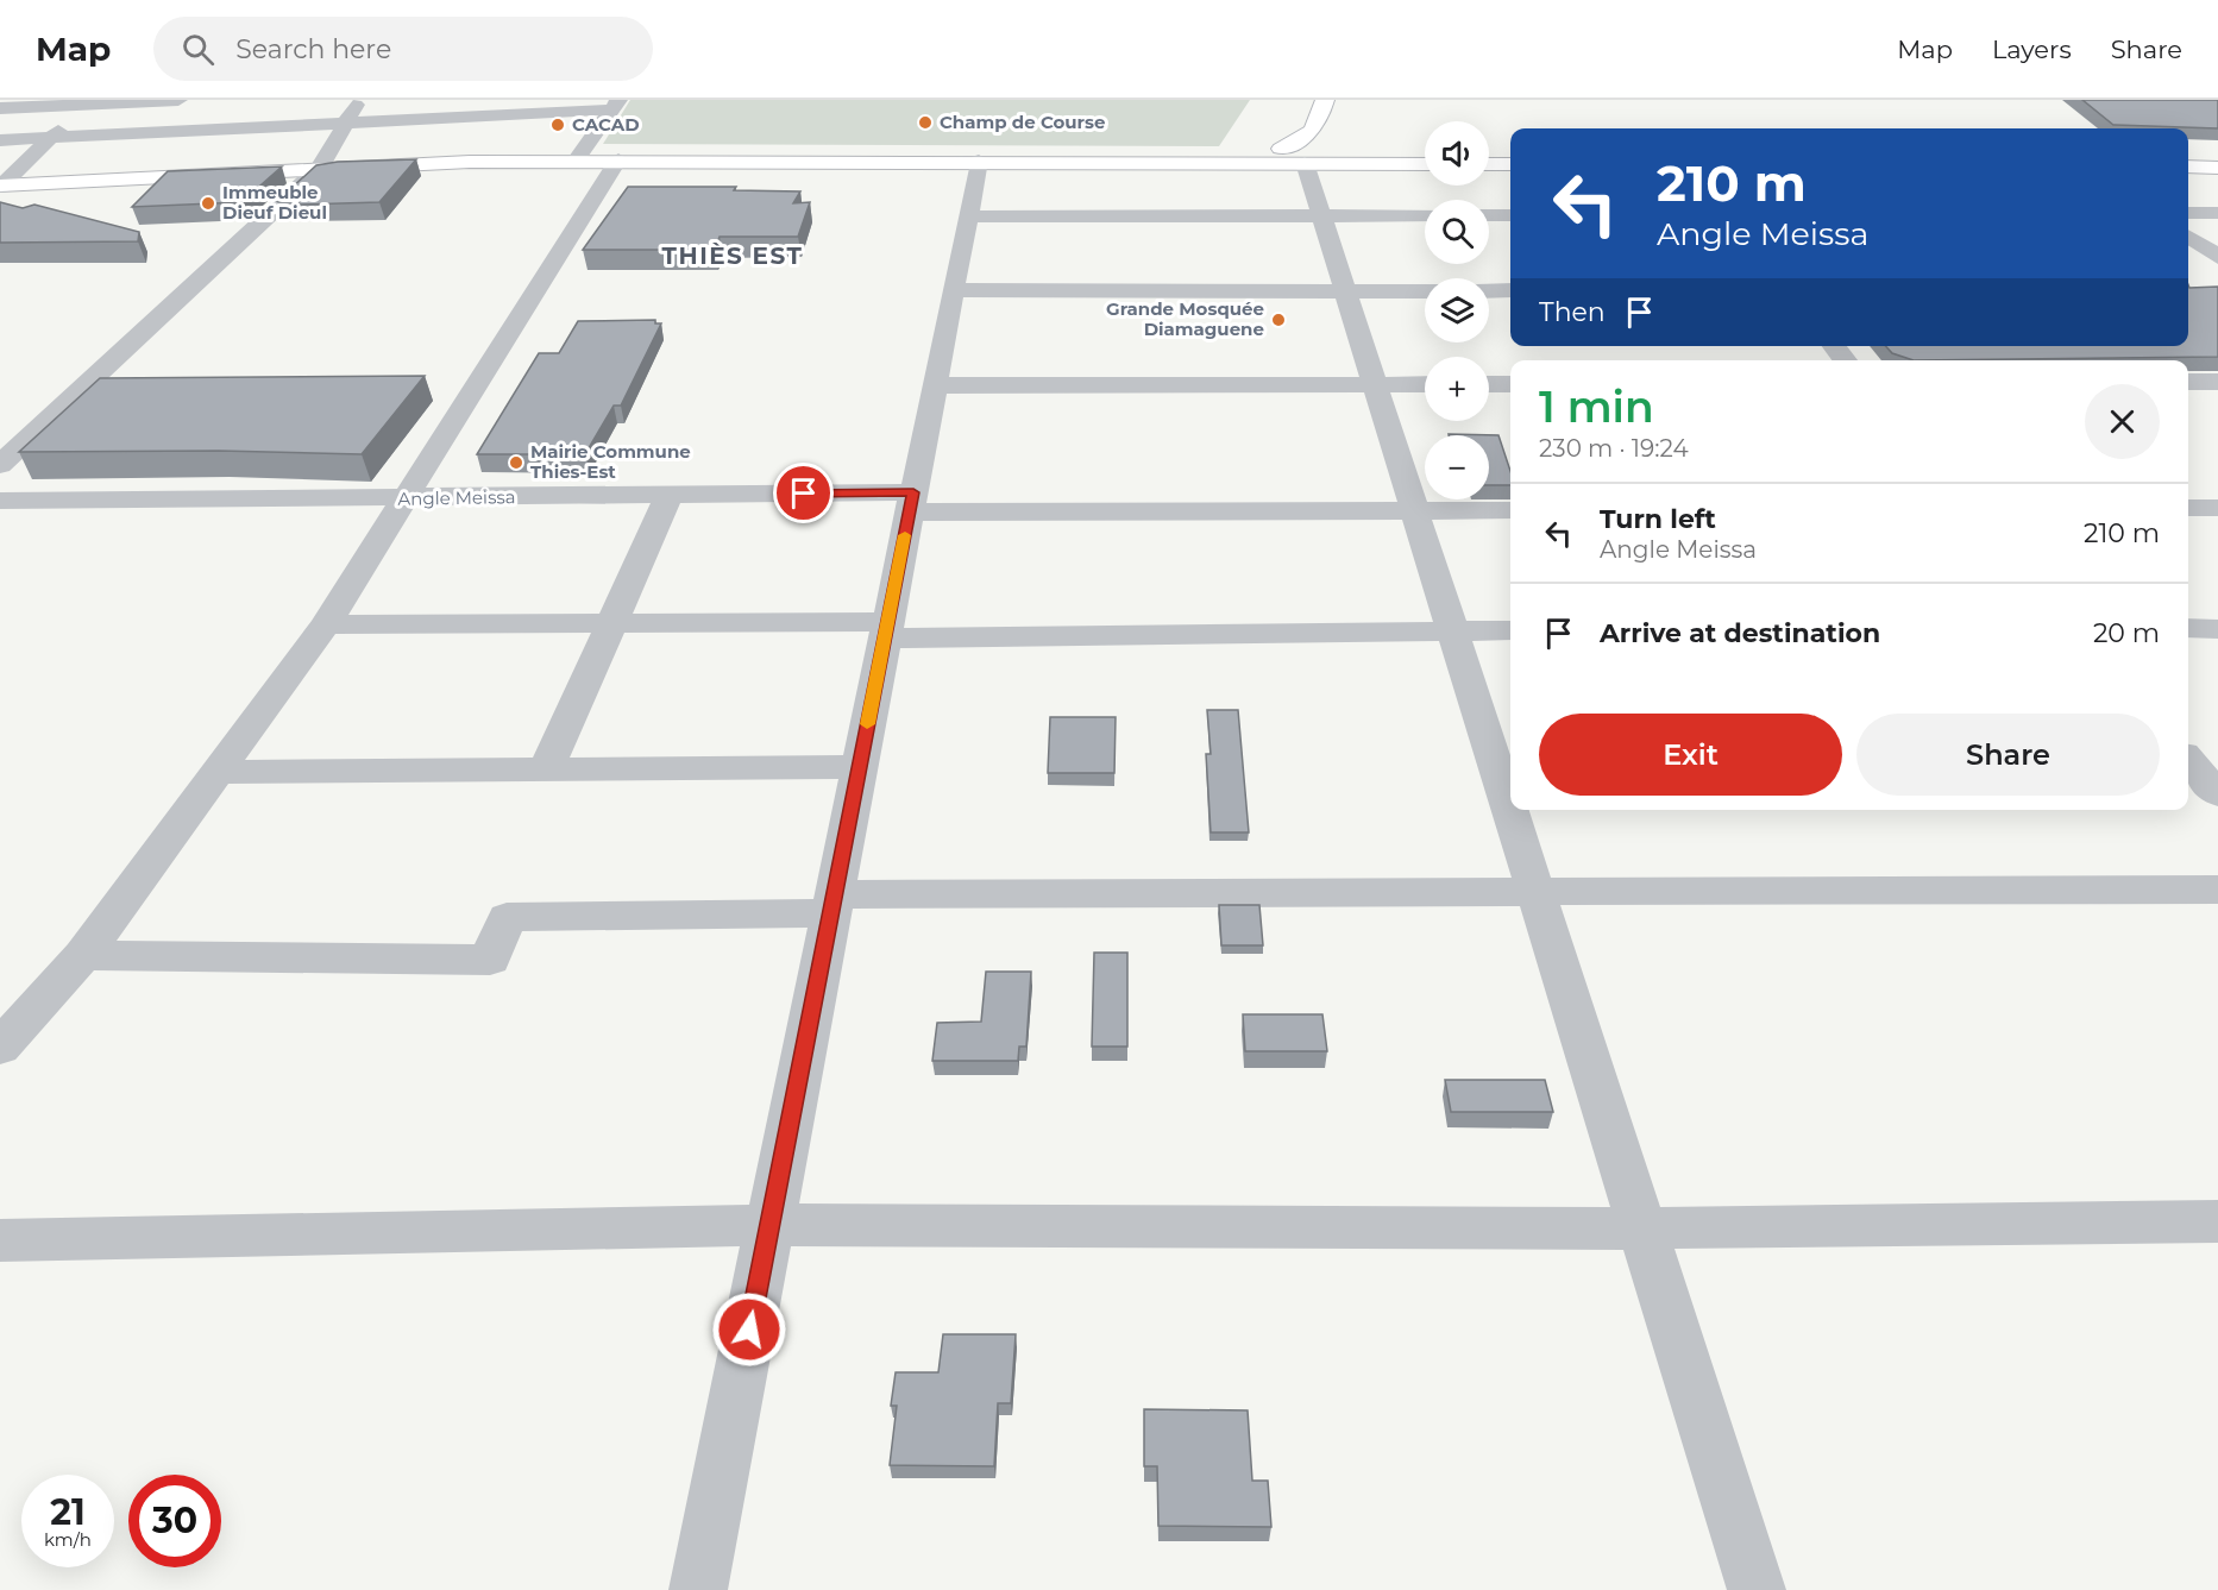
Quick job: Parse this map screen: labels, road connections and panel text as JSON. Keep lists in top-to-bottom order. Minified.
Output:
{"streets":{"street":["Angle Meissa"]},"districts":["THIÈS EST"],"places":["Champ de Course","CACAD","Immeuble Dieuf Dieul","Grande Mosquée Diamaguene","Mairie Commune Thies-Est"],"page":{"header":"Map","search":"Search here","nav":["Map","Layers","Share"],"map_buttons":["+","−"],"turn":["210 m","Angle Meissa"],"then":"Then","heading":["1 min","230 m · 19:24"],"list":[{"name":"Turn left","note":"Angle Meissa","value":"210 m"},{"name":"Arrive at destination","value":"20 m"}],"buttons":["Exit","Share"],"speed":"21 km/h","limit":"30"}}
